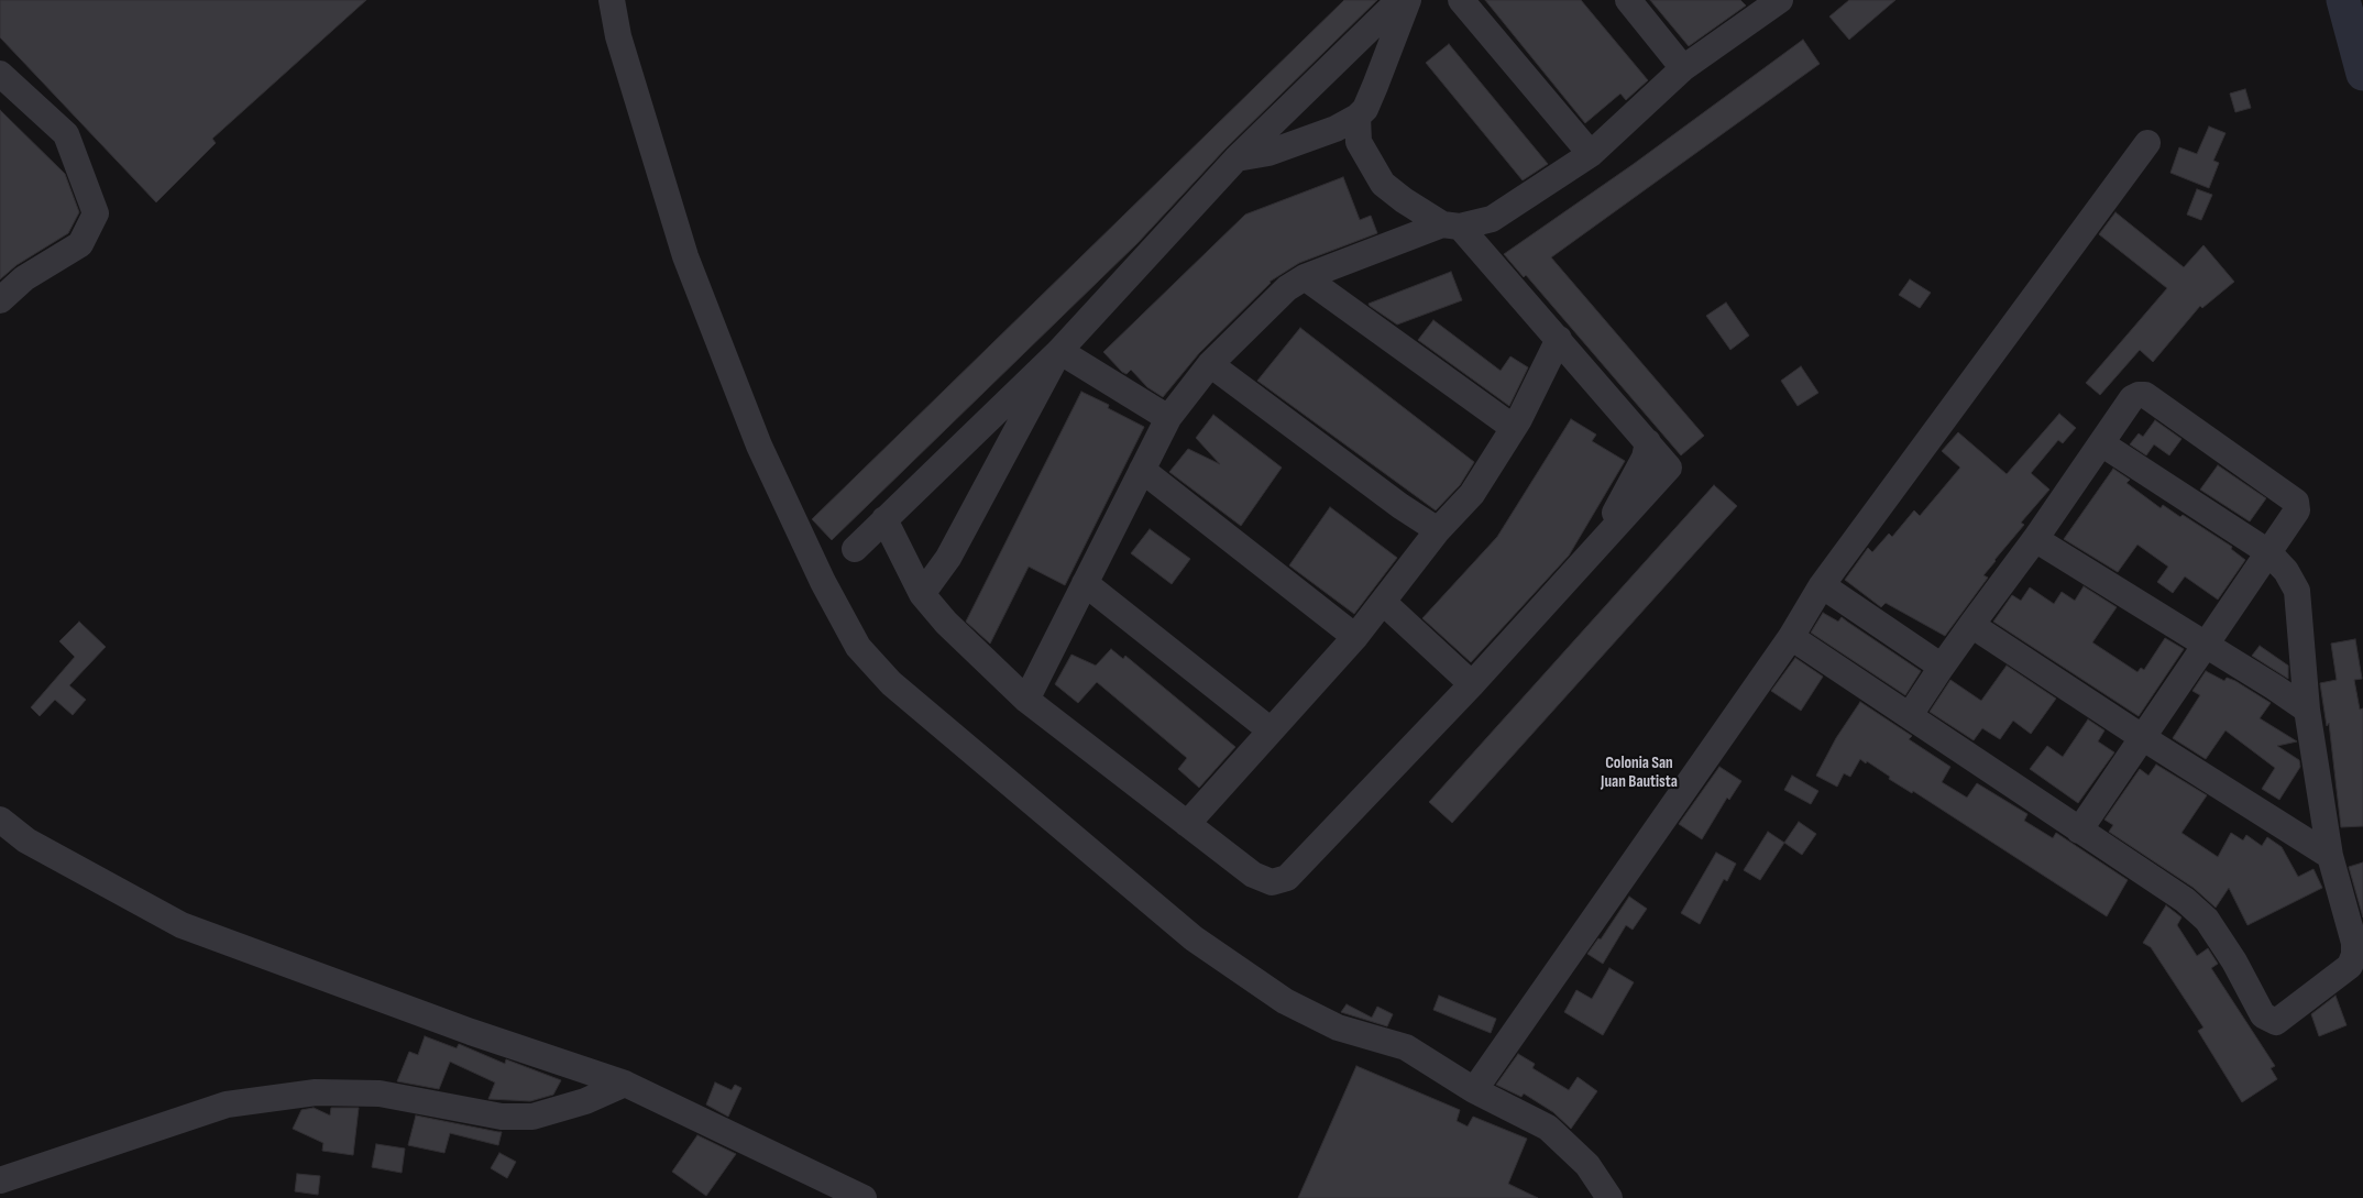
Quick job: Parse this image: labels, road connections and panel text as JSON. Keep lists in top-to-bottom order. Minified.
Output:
{"districts":["Colonia San Juan Bautista"]}
